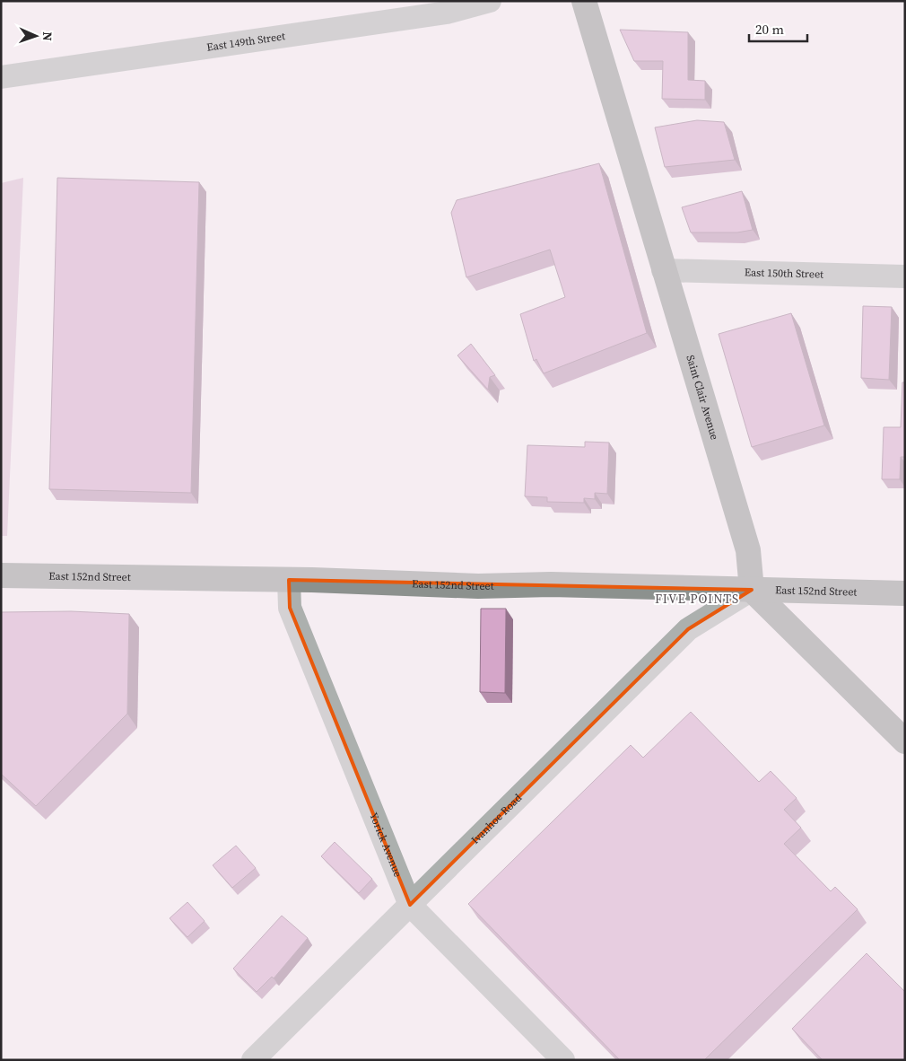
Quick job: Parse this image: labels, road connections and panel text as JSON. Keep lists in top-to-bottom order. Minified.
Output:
{"streets":{"street":["East 149th Street","East 150th Street","Saint Clair Avenue","East 152nd Street","Ivanhoe Road","Yorick Avenue"]},"crossings":[["East 150th Street","Saint Clair Avenue"],["Saint Clair Avenue","East 152nd Street"],["Saint Clair Avenue","Ivanhoe Road"],["East 152nd Street","Ivanhoe Road"],["East 152nd Street","Yorick Avenue"],["Ivanhoe Road","Yorick Avenue"]],"districts":["FIVE POINTS"],"scale_bar":"20 m","north":"right"}
